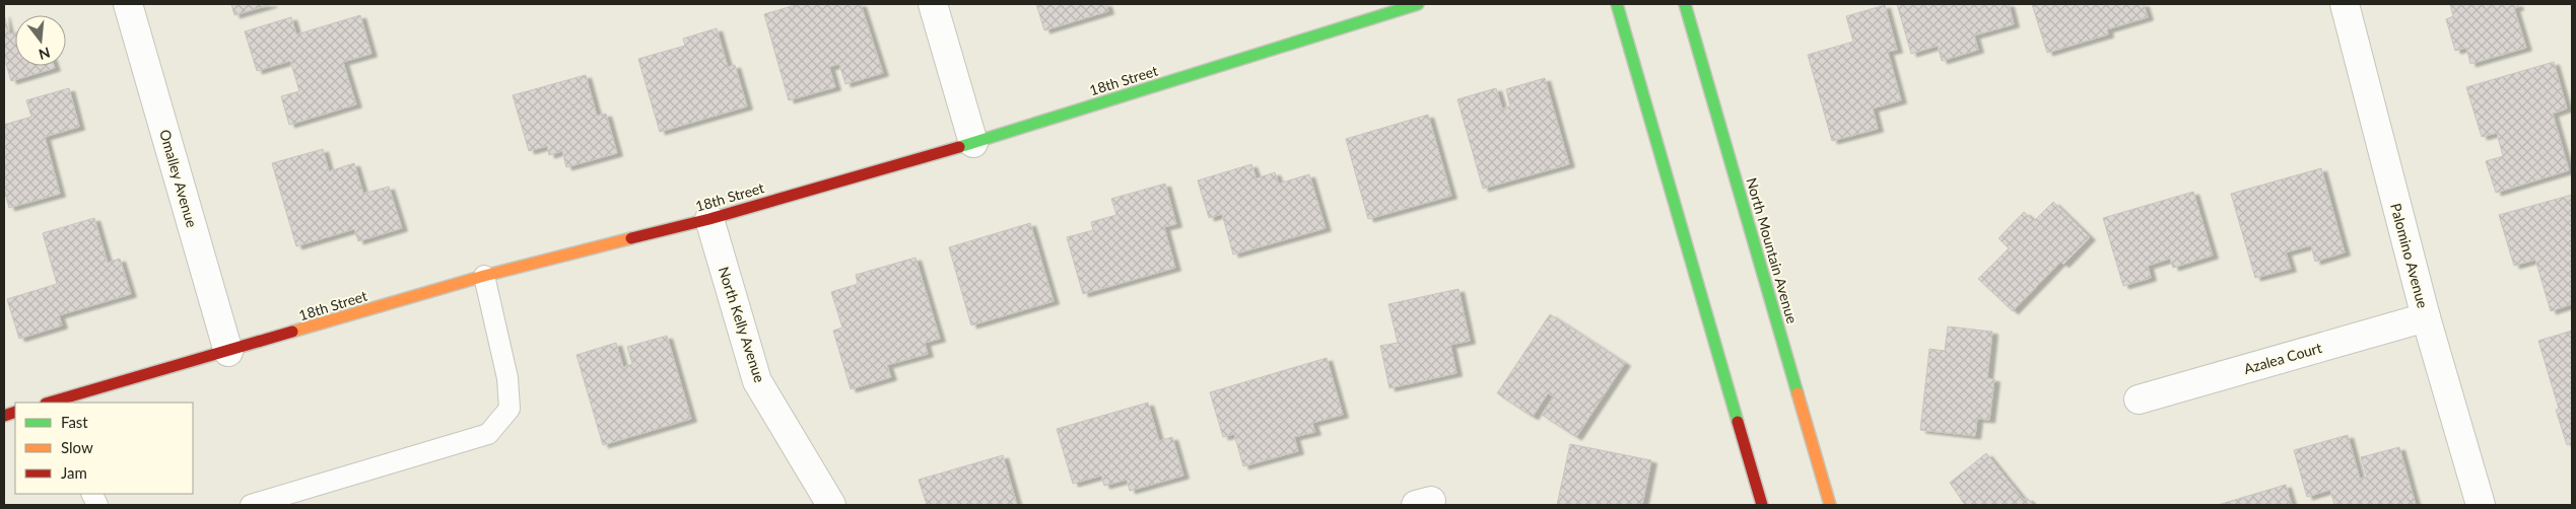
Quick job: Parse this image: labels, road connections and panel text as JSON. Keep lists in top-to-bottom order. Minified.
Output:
{"streets":{"main road":["18th Street","North Mountain Avenue"],"street":["Omalley Avenue","Palomino Avenue","North Kelly Avenue","Azalea Court"]},"crossings":[["18th Street","Omalley Avenue"],["18th Street","North Kelly Avenue"],["Palomino Avenue","Azalea Court"]],"legend":["Fast","Slow","Jam"],"north":"bottom"}
